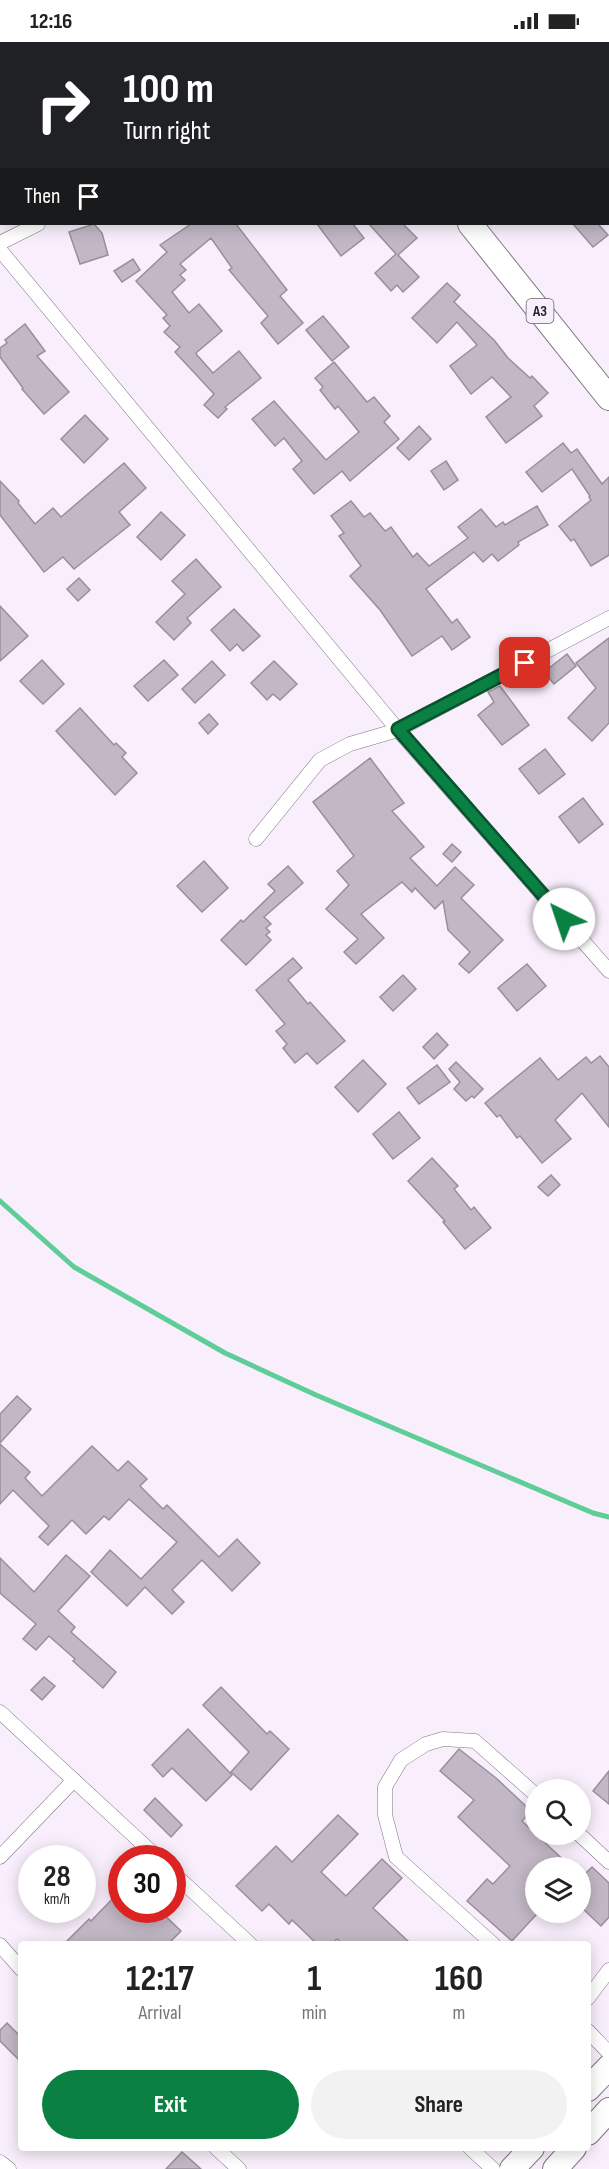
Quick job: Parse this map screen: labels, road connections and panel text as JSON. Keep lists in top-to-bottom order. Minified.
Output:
{"streets":{"highway":["A3"]},"page":{"status":"12:16","turn":["100 m","Turn right"],"then":"Then","speed":"28 km/h","limit":"30","eta":["12:17","Arrival","1","min","160","m"],"buttons":["Exit","Share"]}}
